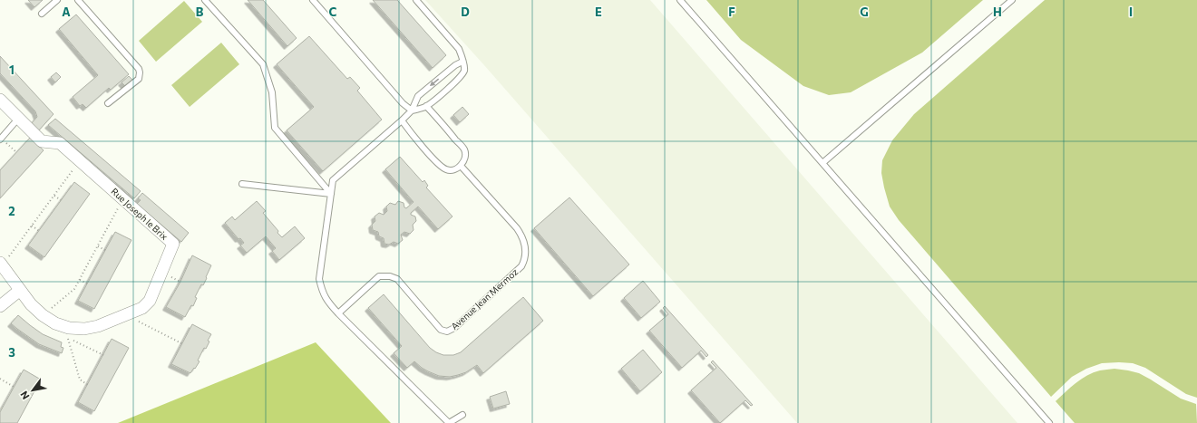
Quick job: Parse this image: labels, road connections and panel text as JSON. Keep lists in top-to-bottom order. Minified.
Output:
{"streets":{"street":["Rue Joseph le Brix"],"lane":["Avenue Jean Mermoz"]},"north":"bottom left","grid":{"columns":["A","B","C","D","E","F","G","H","I"],"rows":["1","2","3"]}}
